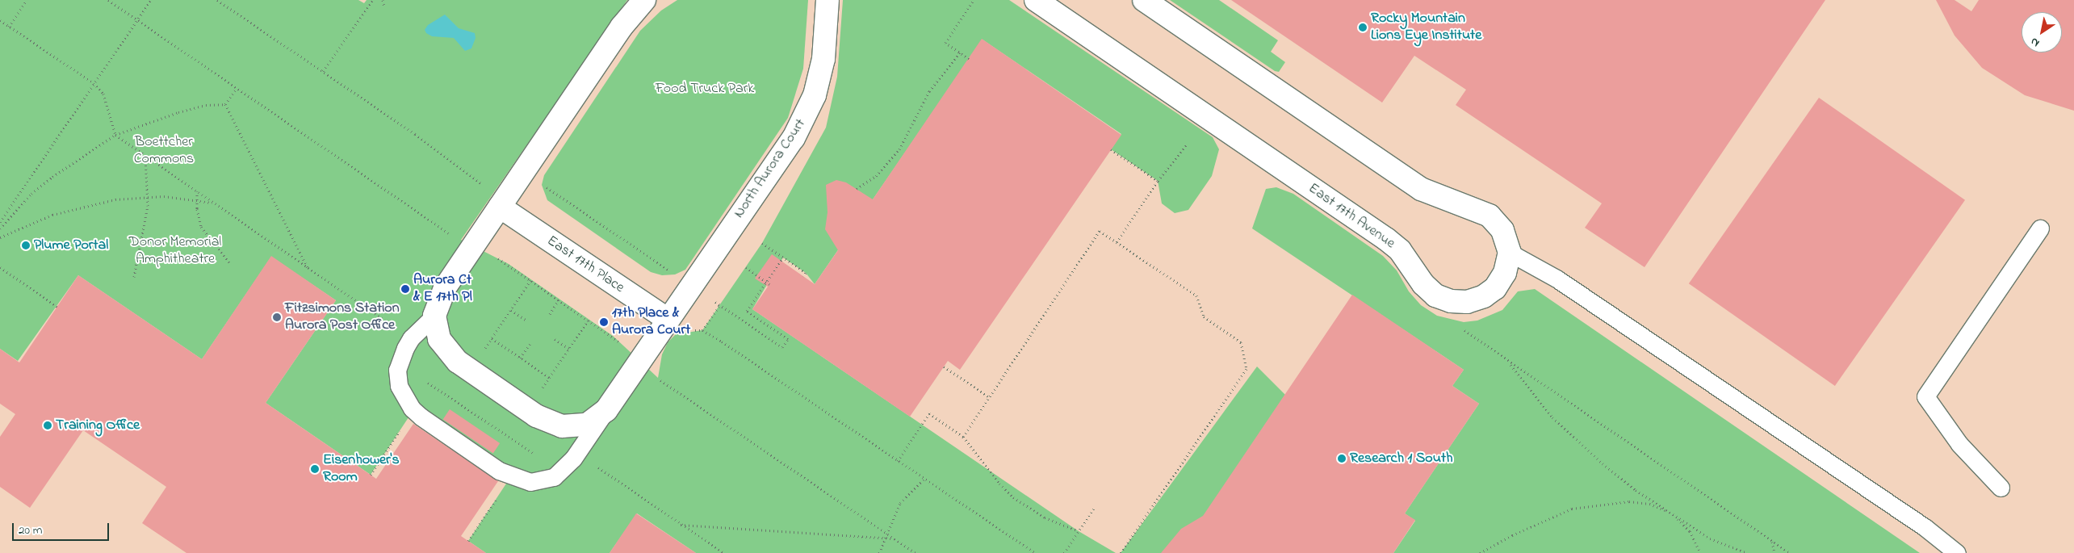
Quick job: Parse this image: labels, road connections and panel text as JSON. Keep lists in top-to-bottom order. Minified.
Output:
{"streets":{"street":["North Aurora Court","East 17th Avenue","East 17th Place"]},"crossings":[["North Aurora Court","East 17th Place"]],"parks":["Food Truck Park","Boettcher Commons","Donor Memorial Amphitheatre"],"places":["Rocky Mountain Lions Eye Institute","Plume Portal","Aurora Ct & E 17th Pl","Fitzsimons Station Aurora Post Office","17th Place & Aurora Court","Training Office","Research 1 South","Eisenhower's Room"],"scale_bar":"20 m","north":"bottom left"}
